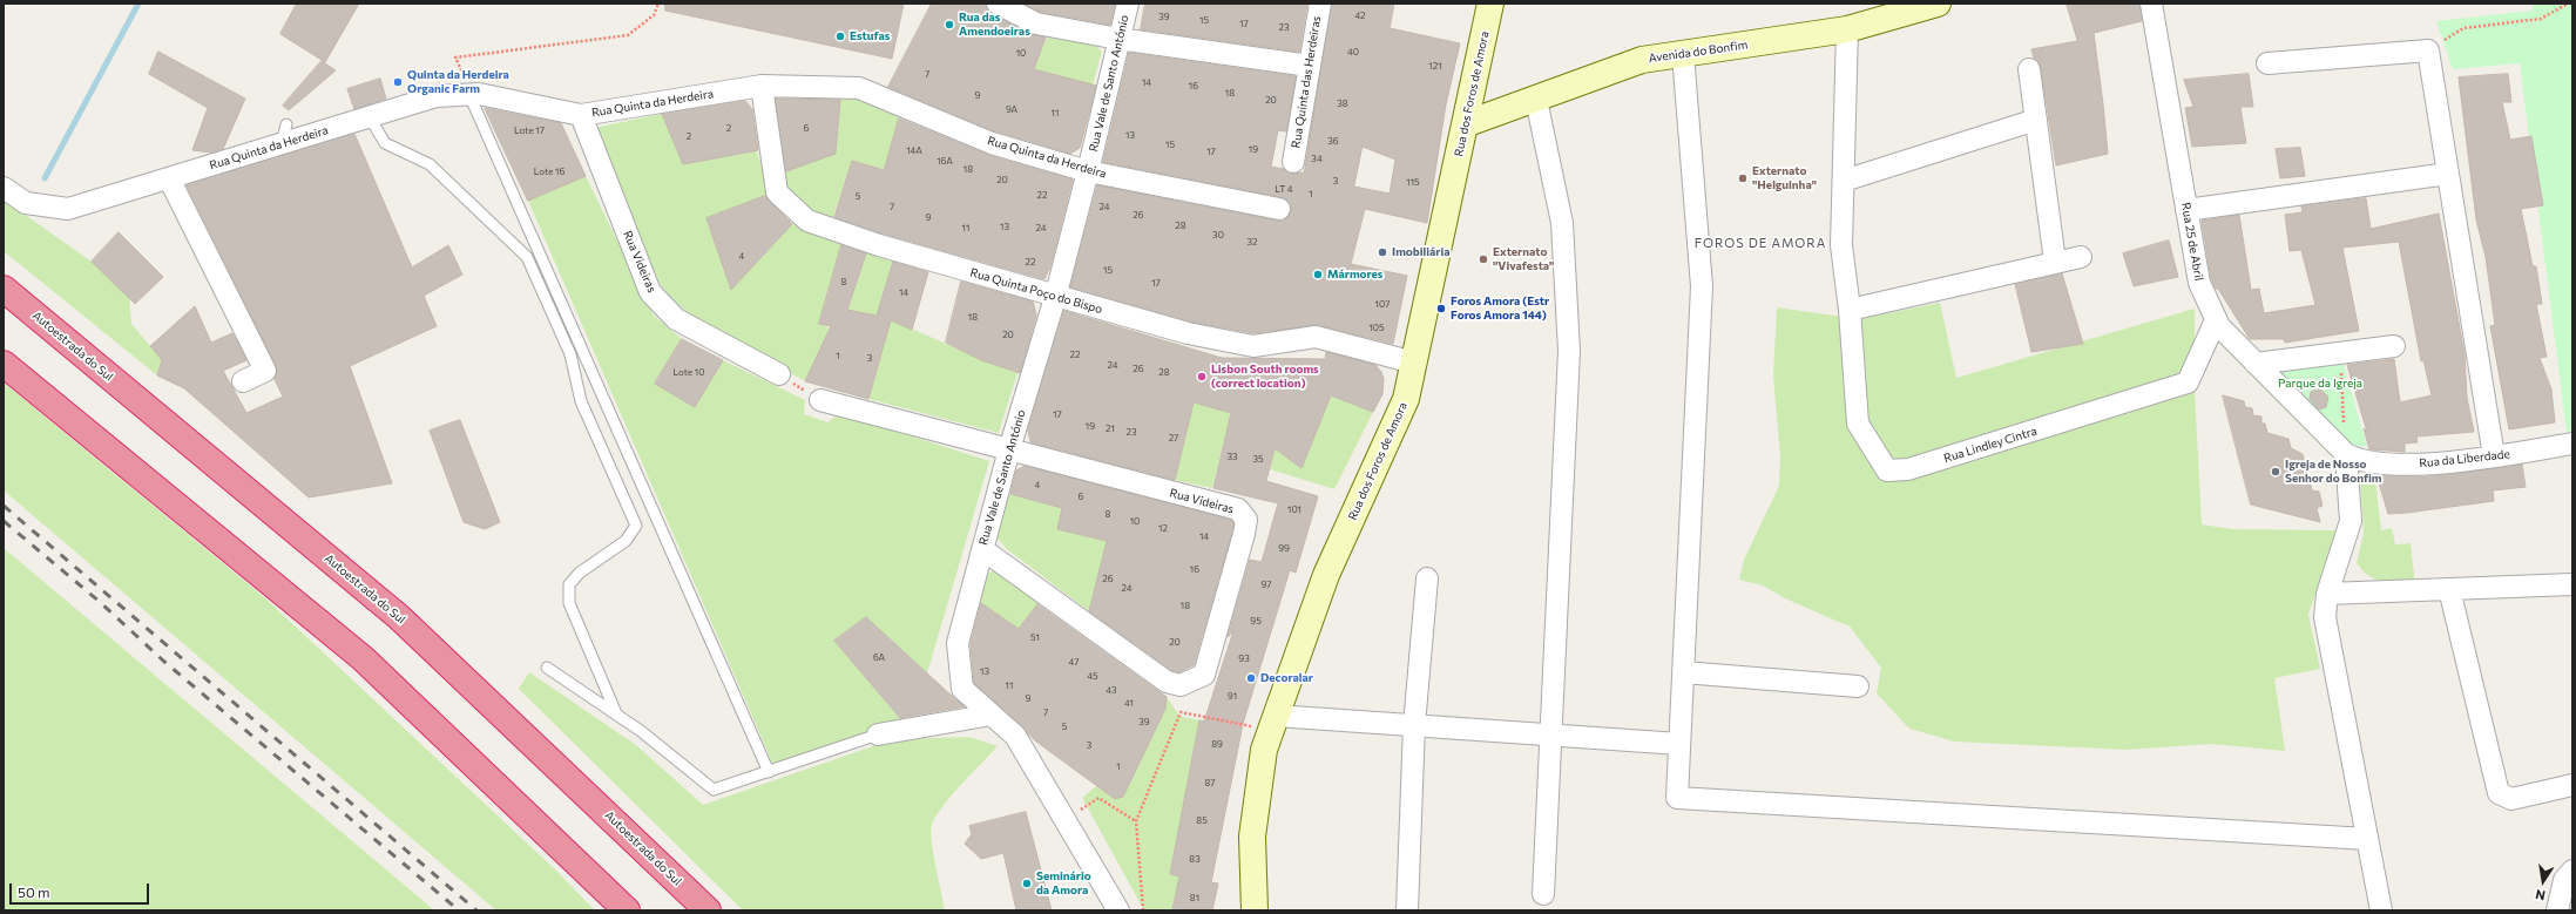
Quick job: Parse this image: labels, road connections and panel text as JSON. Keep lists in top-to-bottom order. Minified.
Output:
{"streets":{"highway":["Autoestrada do Sul"],"main road":["Avenida do Bonfim","Rua dos Foros de Amora"],"street":["Rua Quinta das Herdeiras","Rua Vale de Santo António","Rua Quinta da Herdeira","Rua 25 de Abril","Rua Videiras","Rua Quinta Poço do Bispo","Rua Lindley Cintra","Rua da Liberdade"]},"crossings":[["Avenida do Bonfim","Rua dos Foros de Amora"],["Rua Vale de Santo António","Rua Quinta da Herdeira"],["Rua Vale de Santo António","Rua Videiras"],["Rua Vale de Santo António","Rua Quinta Poço do Bispo"],["Rua dos Foros de Amora","Rua Quinta Poço do Bispo"],["Rua Quinta da Herdeira","Rua Videiras"],["Rua Quinta da Herdeira","Rua Quinta Poço do Bispo"],["Rua 25 de Abril","Rua Lindley Cintra"],["Rua 25 de Abril","Rua da Liberdade"]],"districts":["FOROS DE AMORA"],"parks":["Parque da Igreja"],"places":["Rua das Amendoeiras","Estufas","Quinta da Herdeira Organic Farm","Externato \"Helguinha\"","Imobiliária","Externato \"Vivafesta\"","Mármores","Foros Amora (Estr Foros Amora 144)","Lisbon South rooms (correct location)","Igreja de Nosso Senhor do Bonfim","Decoralar","Seminário da Amora"],"house_numbers":["42","39","15","17","23","40","10","121","7","14","16","18","9","20","38","9A","11","2","6","Lote 17","13","2","36","15","19","14A","17","34","16A","18","Lote 16","20","3","115","LT 4","1","22","5","7","24","26","9","28","13","11","24","30","32","4","22","15","8","17","14","107","18","105","20","22","1","3","24","26","Lote 10","28","17","19","21","23","27","33","35","4","6","101","8","10","12","14","99","16","26","97","24","18","95","51","20","6A","93","47","13","45","11","43","91","9","41","7","39","5","89","3","1","87","85","83","81"],"scale_bar":"50 m","north":"bottom"}
